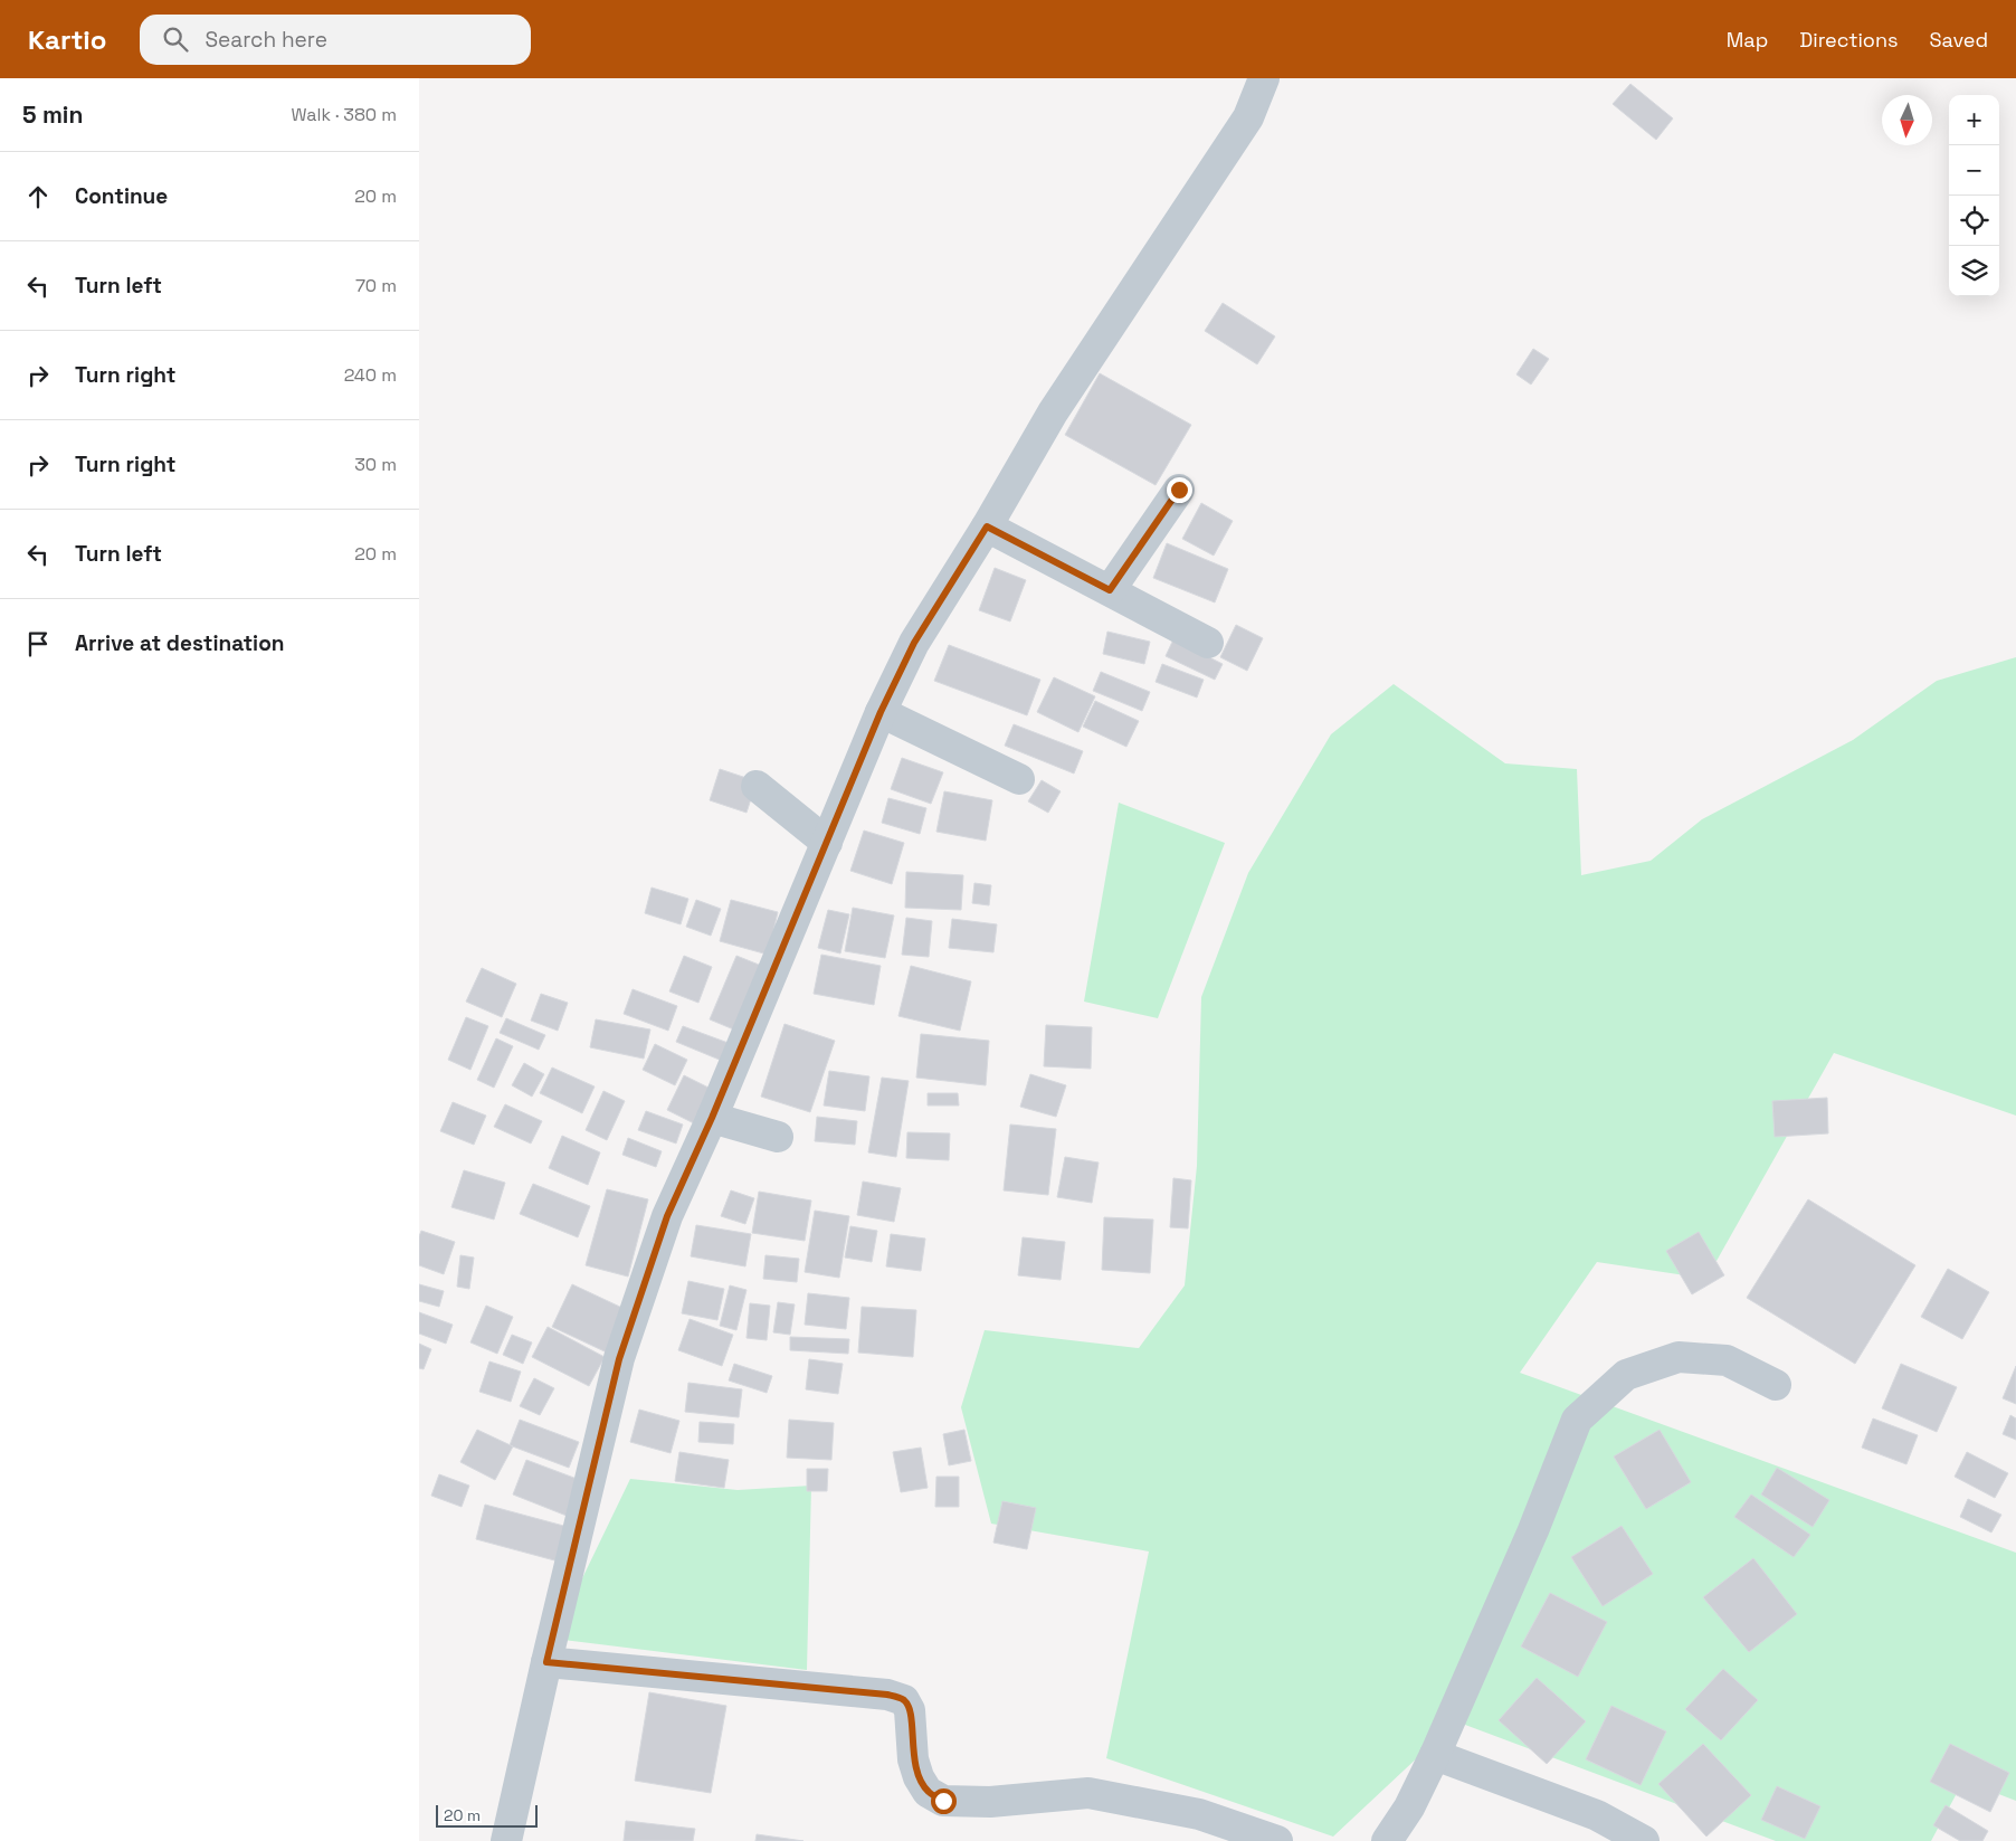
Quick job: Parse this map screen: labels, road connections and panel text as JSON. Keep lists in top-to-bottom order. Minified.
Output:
{"scale_bar":"20 m","north":"bottom","page":{"header":"Kartio","search":"Search here","nav":["Map","Directions","Saved"],"heading":["5 min","Walk · 380 m"],"map_buttons":["+","−"],"list":[["Continue","20 m"],["Turn left","70 m"],["Turn right","240 m"],["Turn right","30 m"],["Turn left","20 m"],"Arrive at destination"],"scale":"20 m"}}
